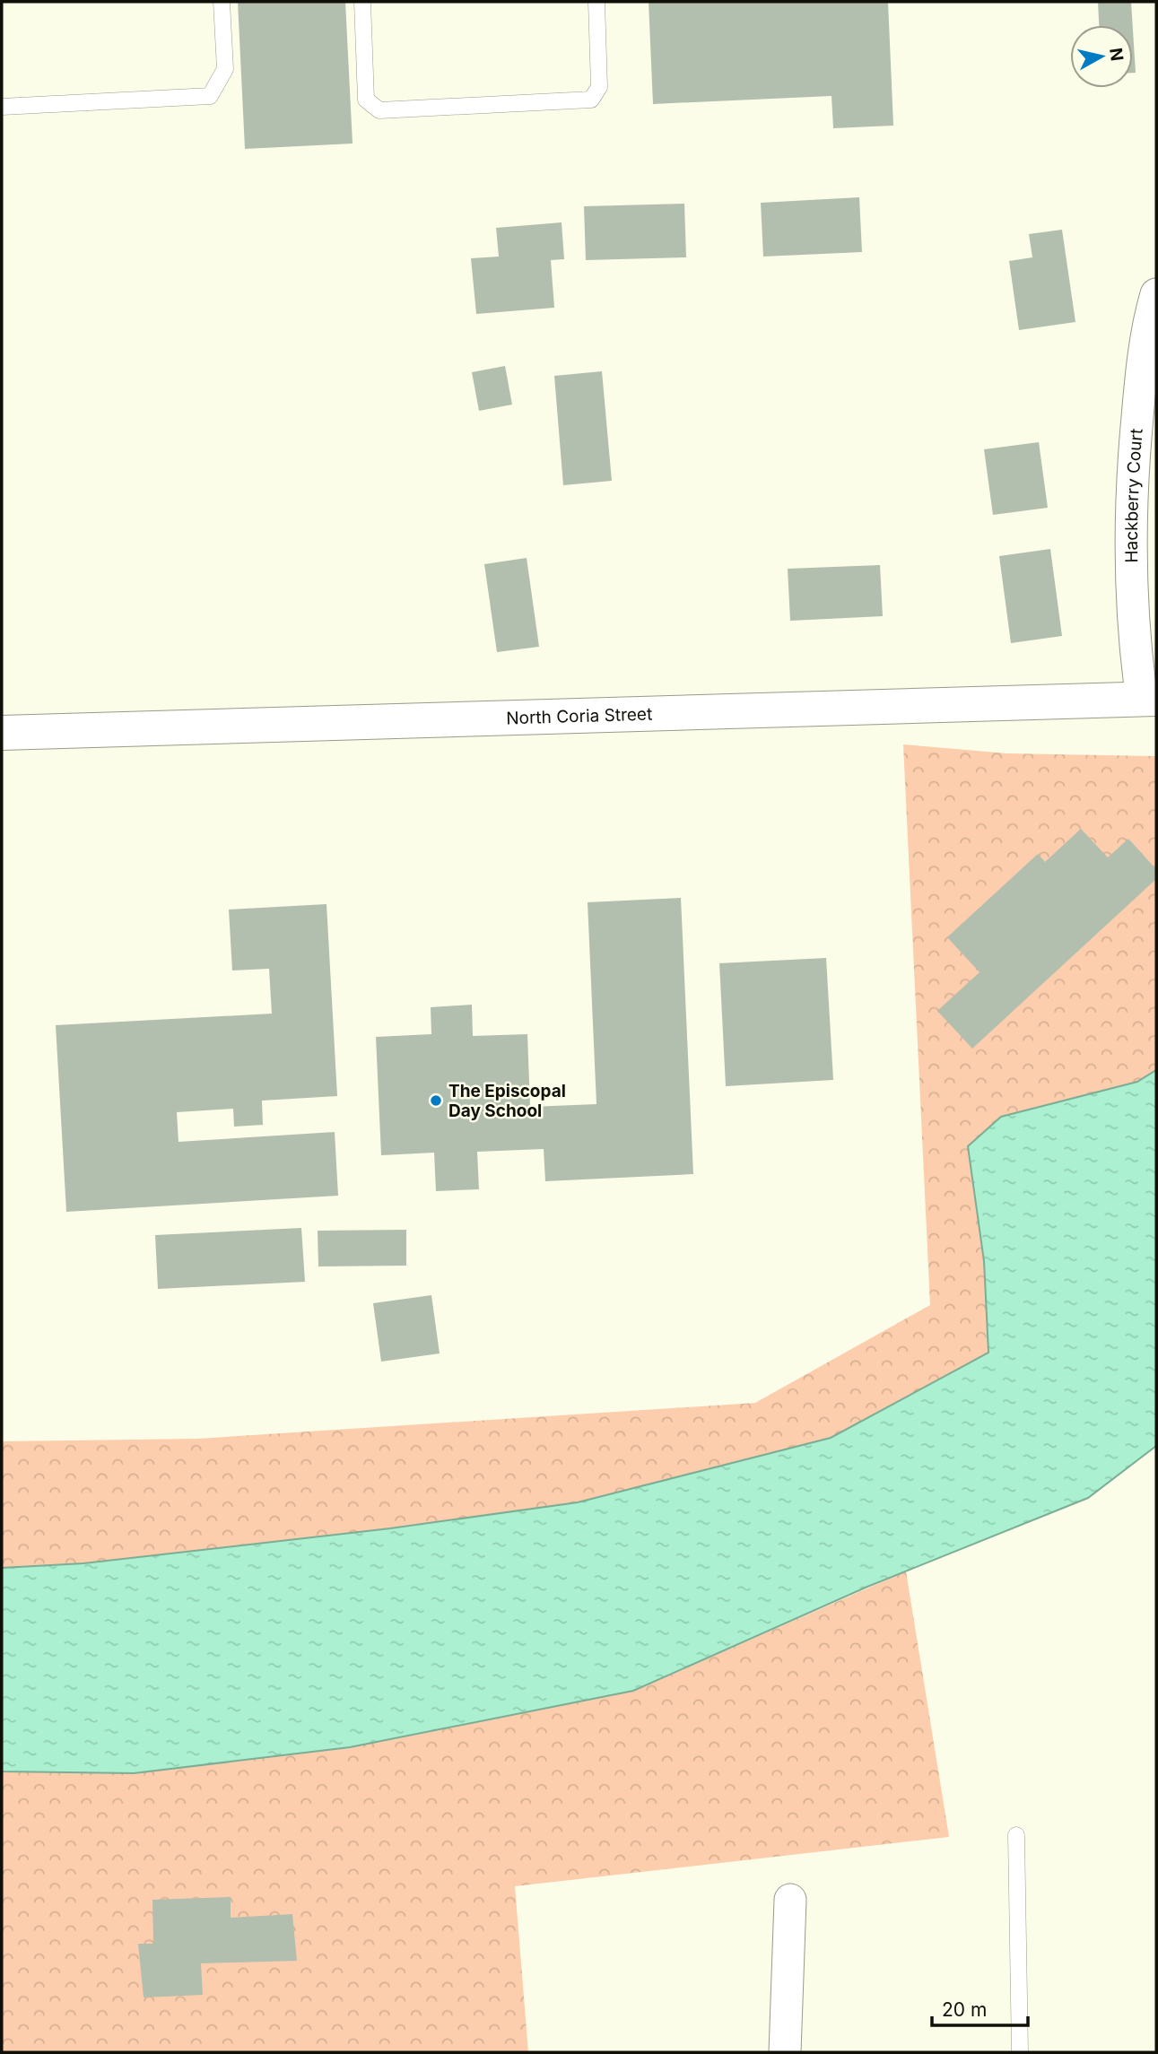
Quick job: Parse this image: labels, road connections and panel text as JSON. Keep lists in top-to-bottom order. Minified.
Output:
{"streets":{"street":["Hackberry Court","North Coria Street"]},"crossings":[["Hackberry Court","North Coria Street"]],"places":["The Episcopal Day School"],"scale_bar":"20 m","north":"right"}
